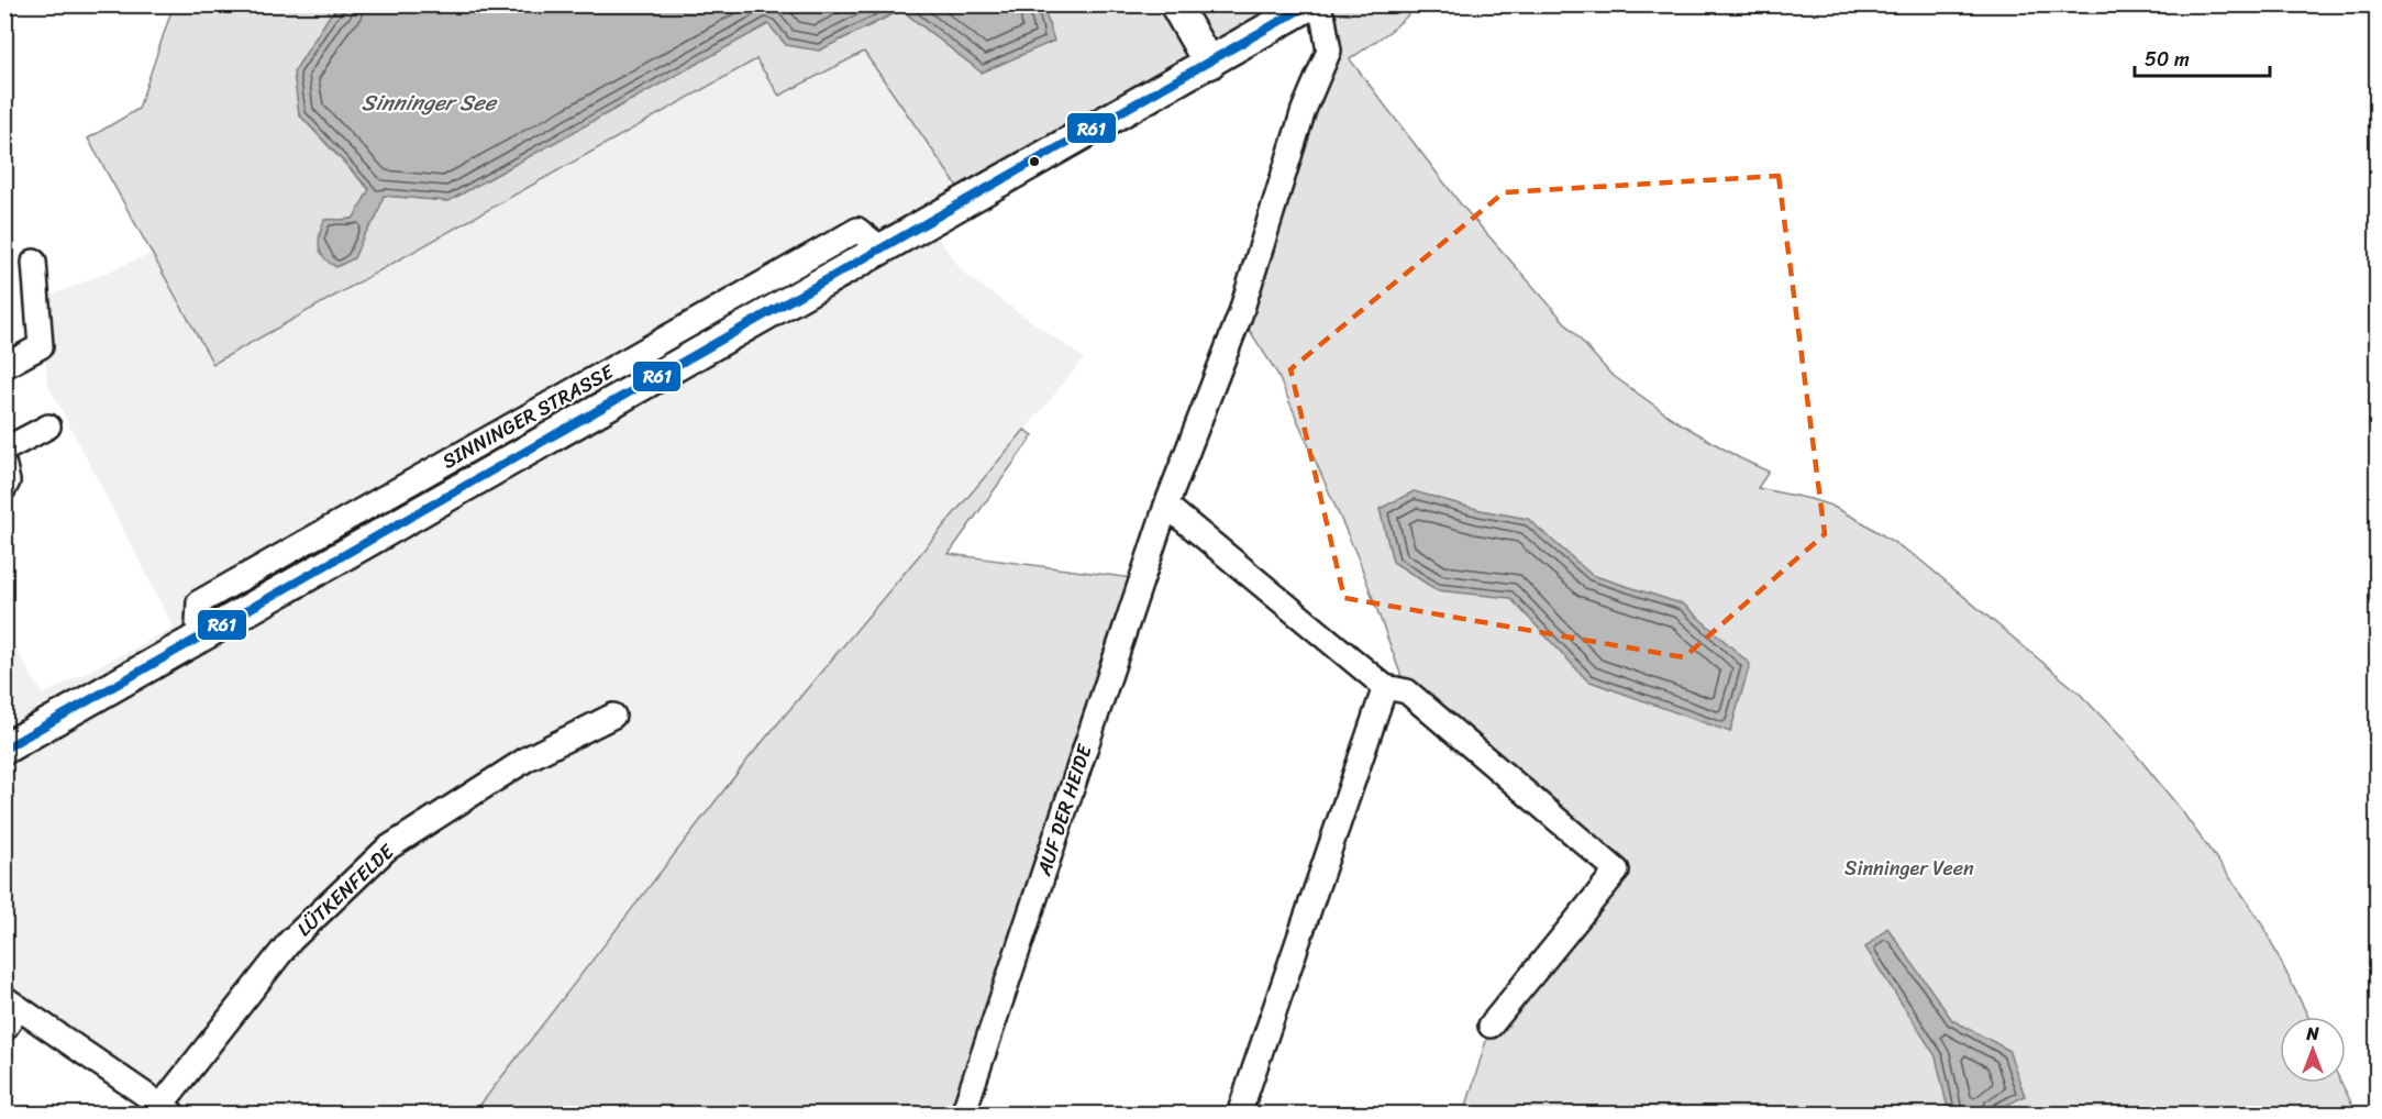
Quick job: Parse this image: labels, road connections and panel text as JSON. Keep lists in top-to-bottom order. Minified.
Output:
{"streets":{"main road":["SINNINGER STRASSE"],"street":["AUF DER HEIDE","LÜTKENFELDE"]},"water":["Sinninger See"],"parks":["Sinninger Veen"],"lines":["transit line R61"],"scale_bar":"50 m","north":"top"}
